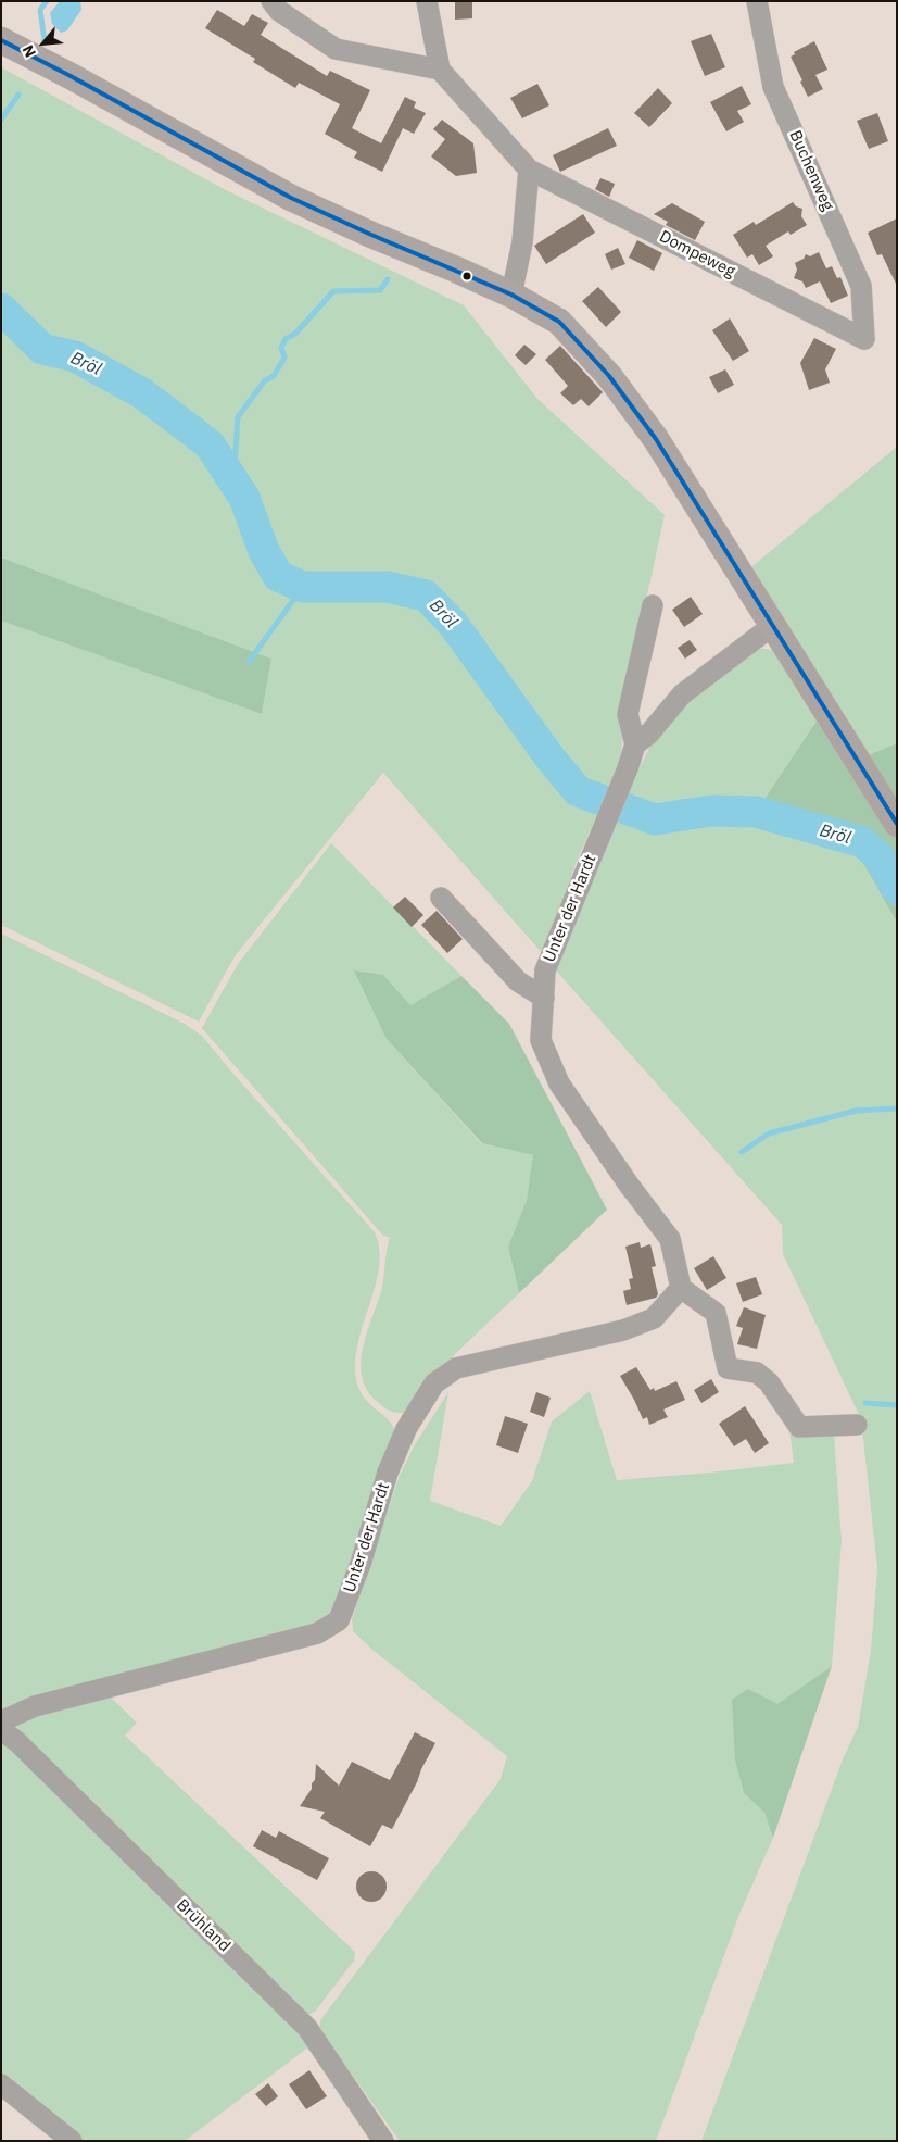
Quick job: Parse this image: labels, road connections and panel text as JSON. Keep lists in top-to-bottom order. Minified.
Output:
{"streets":{"street":["Buchenweg","Dompeweg","Unter der Hardt","Brühland"]},"crossings":[["Buchenweg","Dompeweg"]],"water":["Bröl"],"north":"bottom left"}
